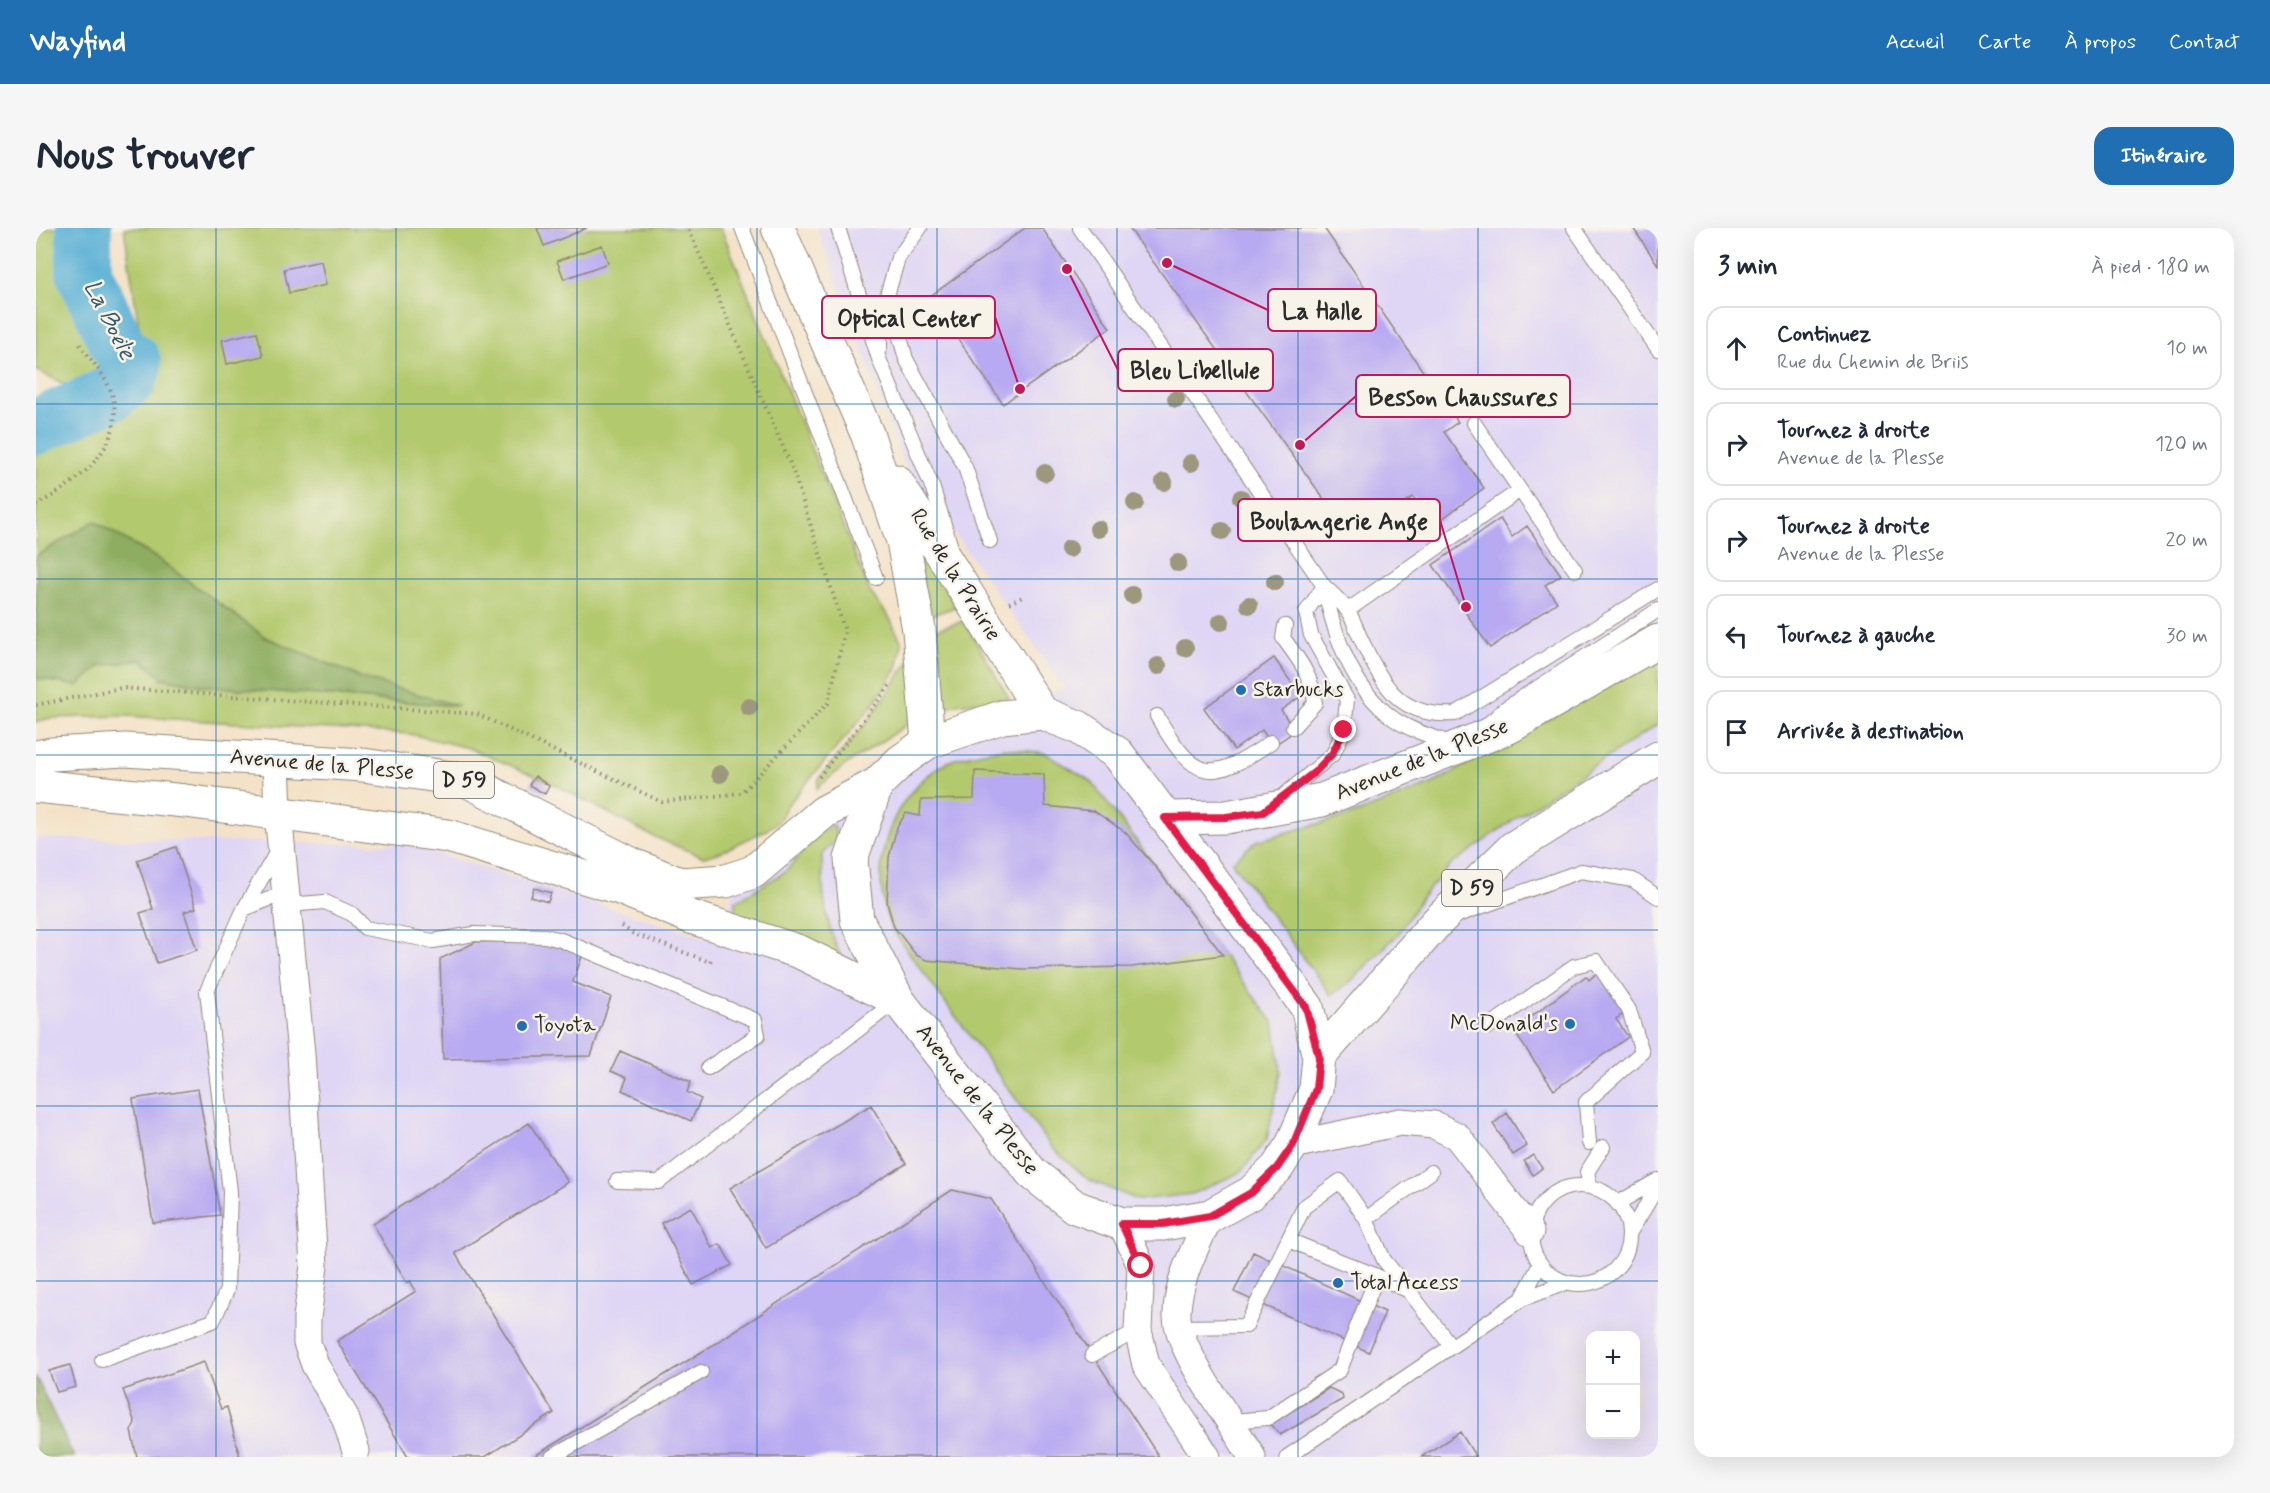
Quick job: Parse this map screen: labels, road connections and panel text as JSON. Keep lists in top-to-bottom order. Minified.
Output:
{"streets":{"main road":["Rue de la Prairie","Avenue de la Plesse","D 59"]},"crossings":[["Rue de la Prairie","Avenue de la Plesse"],["Avenue de la Plesse","D 59"]],"water":["La Boële"],"places":["La Halle","Bleu Libellule","Optical Center","Besson Chaussures","Boulangerie Ange","Starbucks","McDonald's","Toyota","Total Access"],"page":{"header":"Wayfind","nav":["Accueil","Carte","À propos","Contact"],"buttons":"Itinéraire","title":"Nous trouver","heading":["3 min","À pied · 180 m"],"list":[["Continuez","Rue du Chemin de Briis","10 m"],["Tournez à droite","Avenue de la Plesse","120 m"],["Tournez à droite","Avenue de la Plesse","20 m"],["Tournez à gauche","30 m"],"Arrivée à destination"],"map_buttons":["+","−"]}}
